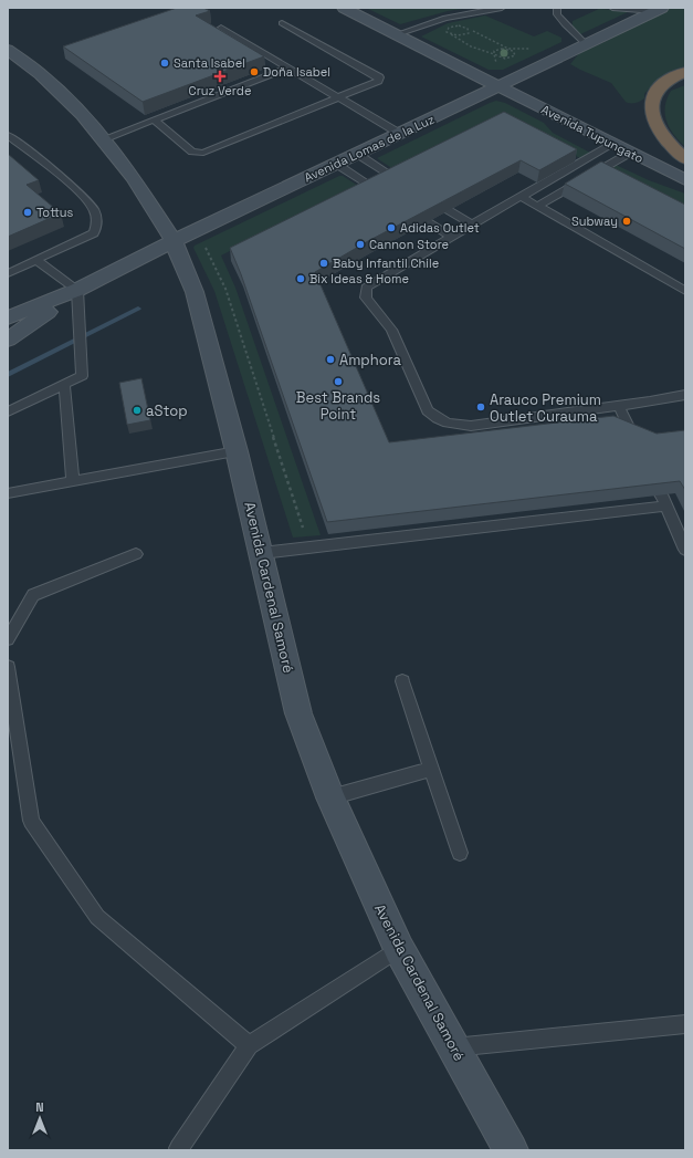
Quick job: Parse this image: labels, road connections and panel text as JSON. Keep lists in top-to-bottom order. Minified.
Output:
{"streets":{"main road":["Avenida Tupungato","Avenida Lomas de la Luz","Avenida Cardenal Samoré"]},"crossings":[["Avenida Tupungato","Avenida Lomas de la Luz"],["Avenida Lomas de la Luz","Avenida Cardenal Samoré"]],"places":{"other":["Santa Isabel","Doña Isabel","Tottus","Subway","Adidas Outlet","Cannon Store","Baby Infantil Chile","Bix Ideas & Home","Amphora","Best Brands Point","Arauco Premium Outlet Curauma","aStop"],"health":["Cruz Verde"]},"north":"top"}
